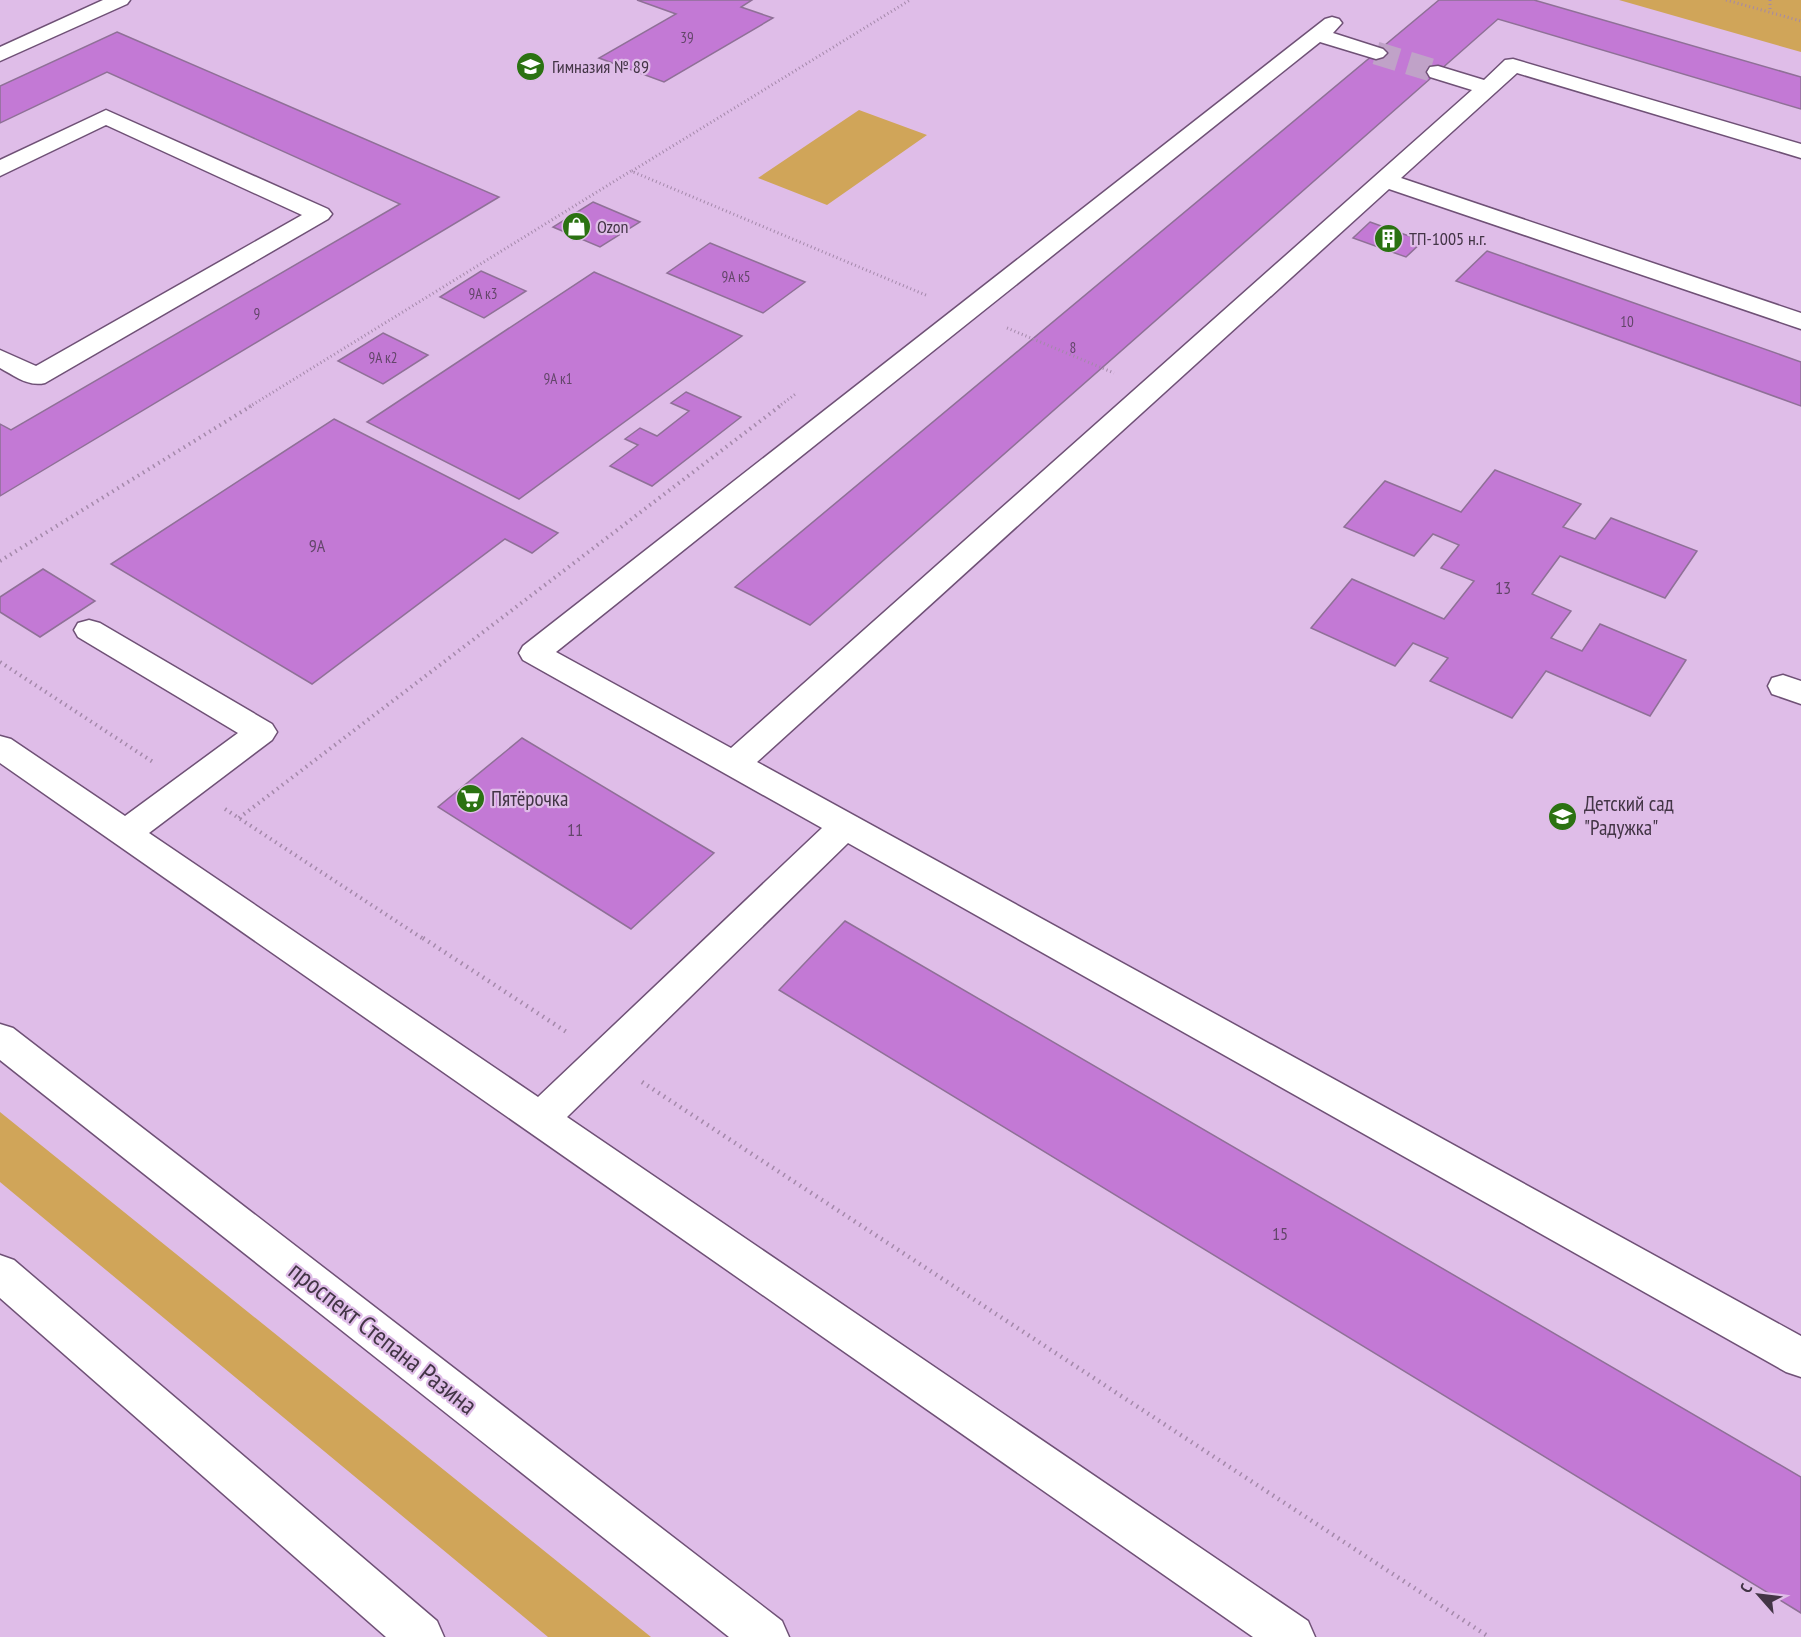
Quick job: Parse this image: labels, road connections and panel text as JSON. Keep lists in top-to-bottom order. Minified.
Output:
{"streets":{"street":["проспект Степана Разина"]},"places":{"school or university":["Гимназия № 89","Детский сад \"Радужка\""],"shop":["Ozon"],"building":["ТП-1005 н.г."],"supermarket":["Пятёрочка"]},"house_numbers":["39","9А к5","9А к3","9","10","8","9А к2","9А к1","9А","13","11","15"],"north":"top left"}
